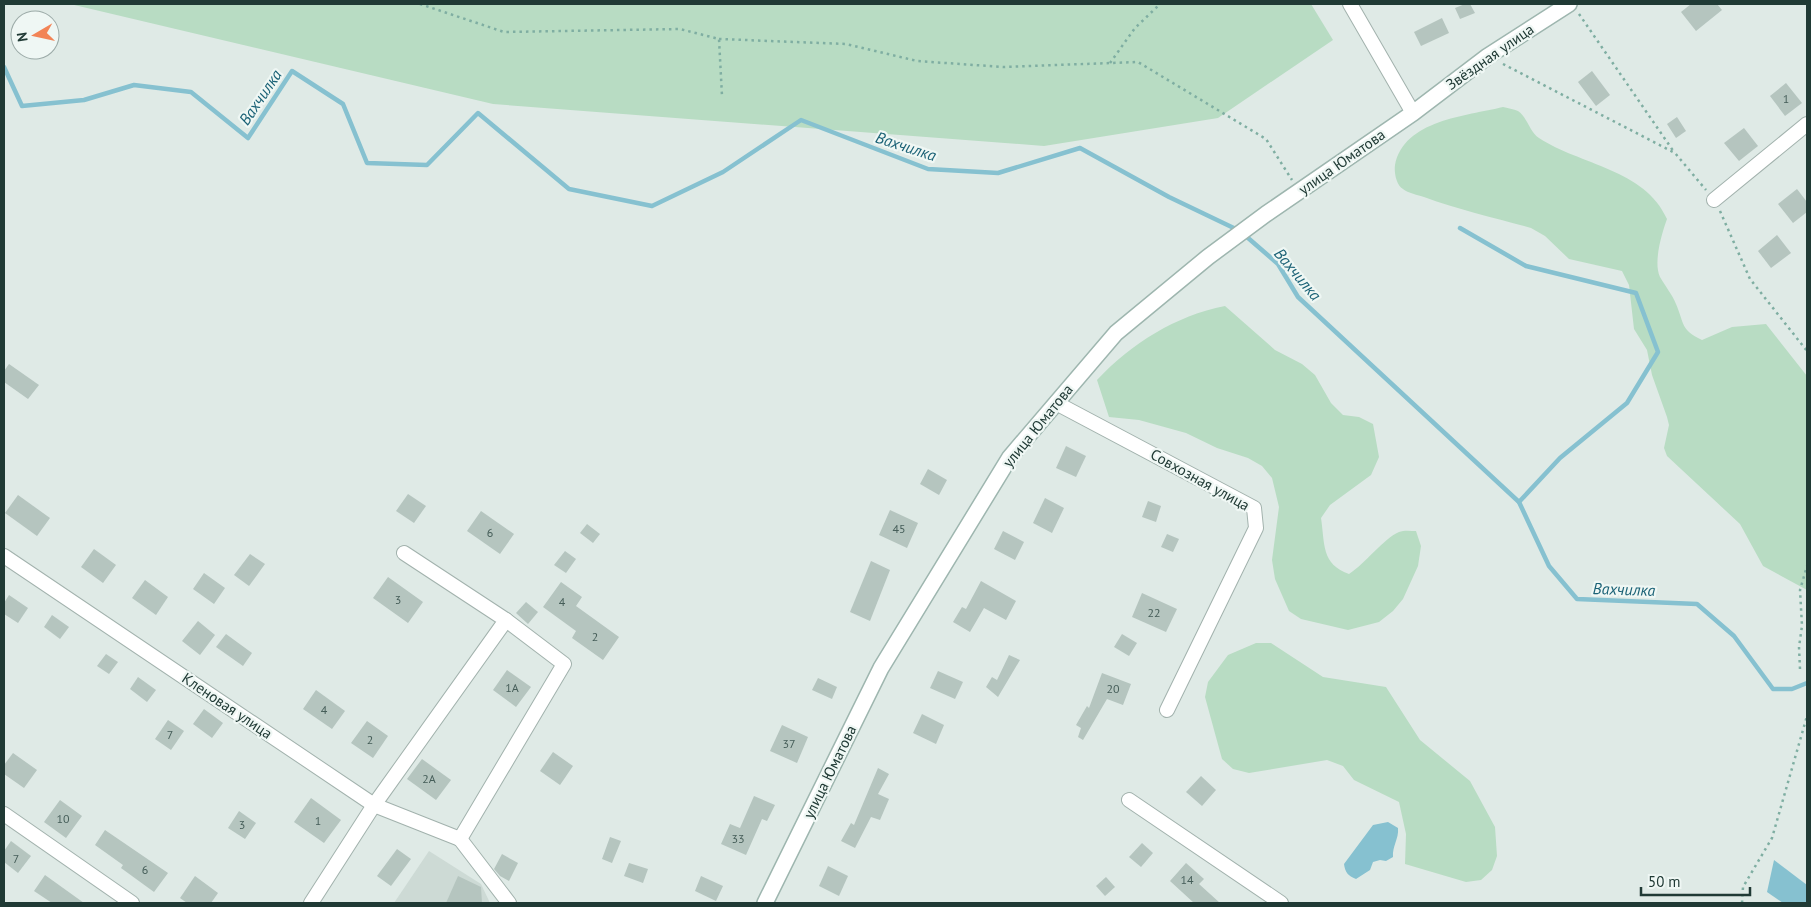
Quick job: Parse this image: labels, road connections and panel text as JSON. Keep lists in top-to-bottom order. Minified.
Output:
{"streets":{"main road":["Звёздная улица","улица Юматова"],"street":["Совхозная улица","Кленовая улица"]},"crossings":[["Звёздная улица","улица Юматова"],["улица Юматова","Совхозная улица"]],"water":["Вахчилка"],"house_numbers":["1","45","6","3","4","22","2","1А","20","4","7","2","37","2А","10","1","3","33","7","6","14"],"scale_bar":"50 m","north":"left"}
